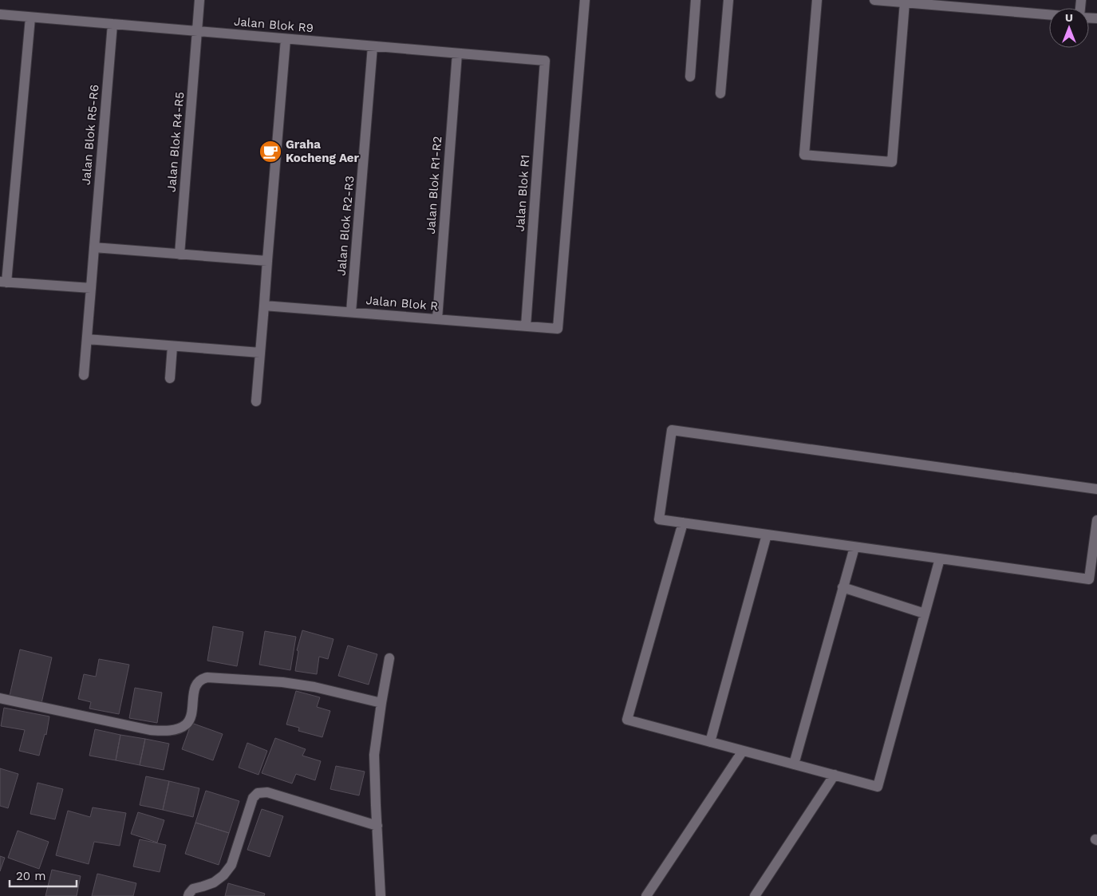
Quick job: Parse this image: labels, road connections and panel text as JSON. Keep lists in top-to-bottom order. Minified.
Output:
{"streets":{"street":["Jalan Blok R9","Jalan Blok R5-R6","Jalan Blok R4-R5","Jalan Blok R1-R2","Jalan Blok R1","Jalan Blok R2-R3","Jalan Blok R"]},"crossings":[["Jalan Blok R9","Jalan Blok R5-R6"],["Jalan Blok R9","Jalan Blok R4-R5"],["Jalan Blok R9","Jalan Blok R1-R2"],["Jalan Blok R9","Jalan Blok R1"],["Jalan Blok R9","Jalan Blok R2-R3"],["Jalan Blok R1-R2","Jalan Blok R"],["Jalan Blok R1","Jalan Blok R"],["Jalan Blok R2-R3","Jalan Blok R"]],"places":{"cafe":["Graha Kocheng Aer"]},"scale_bar":"20 m","north":"top"}
